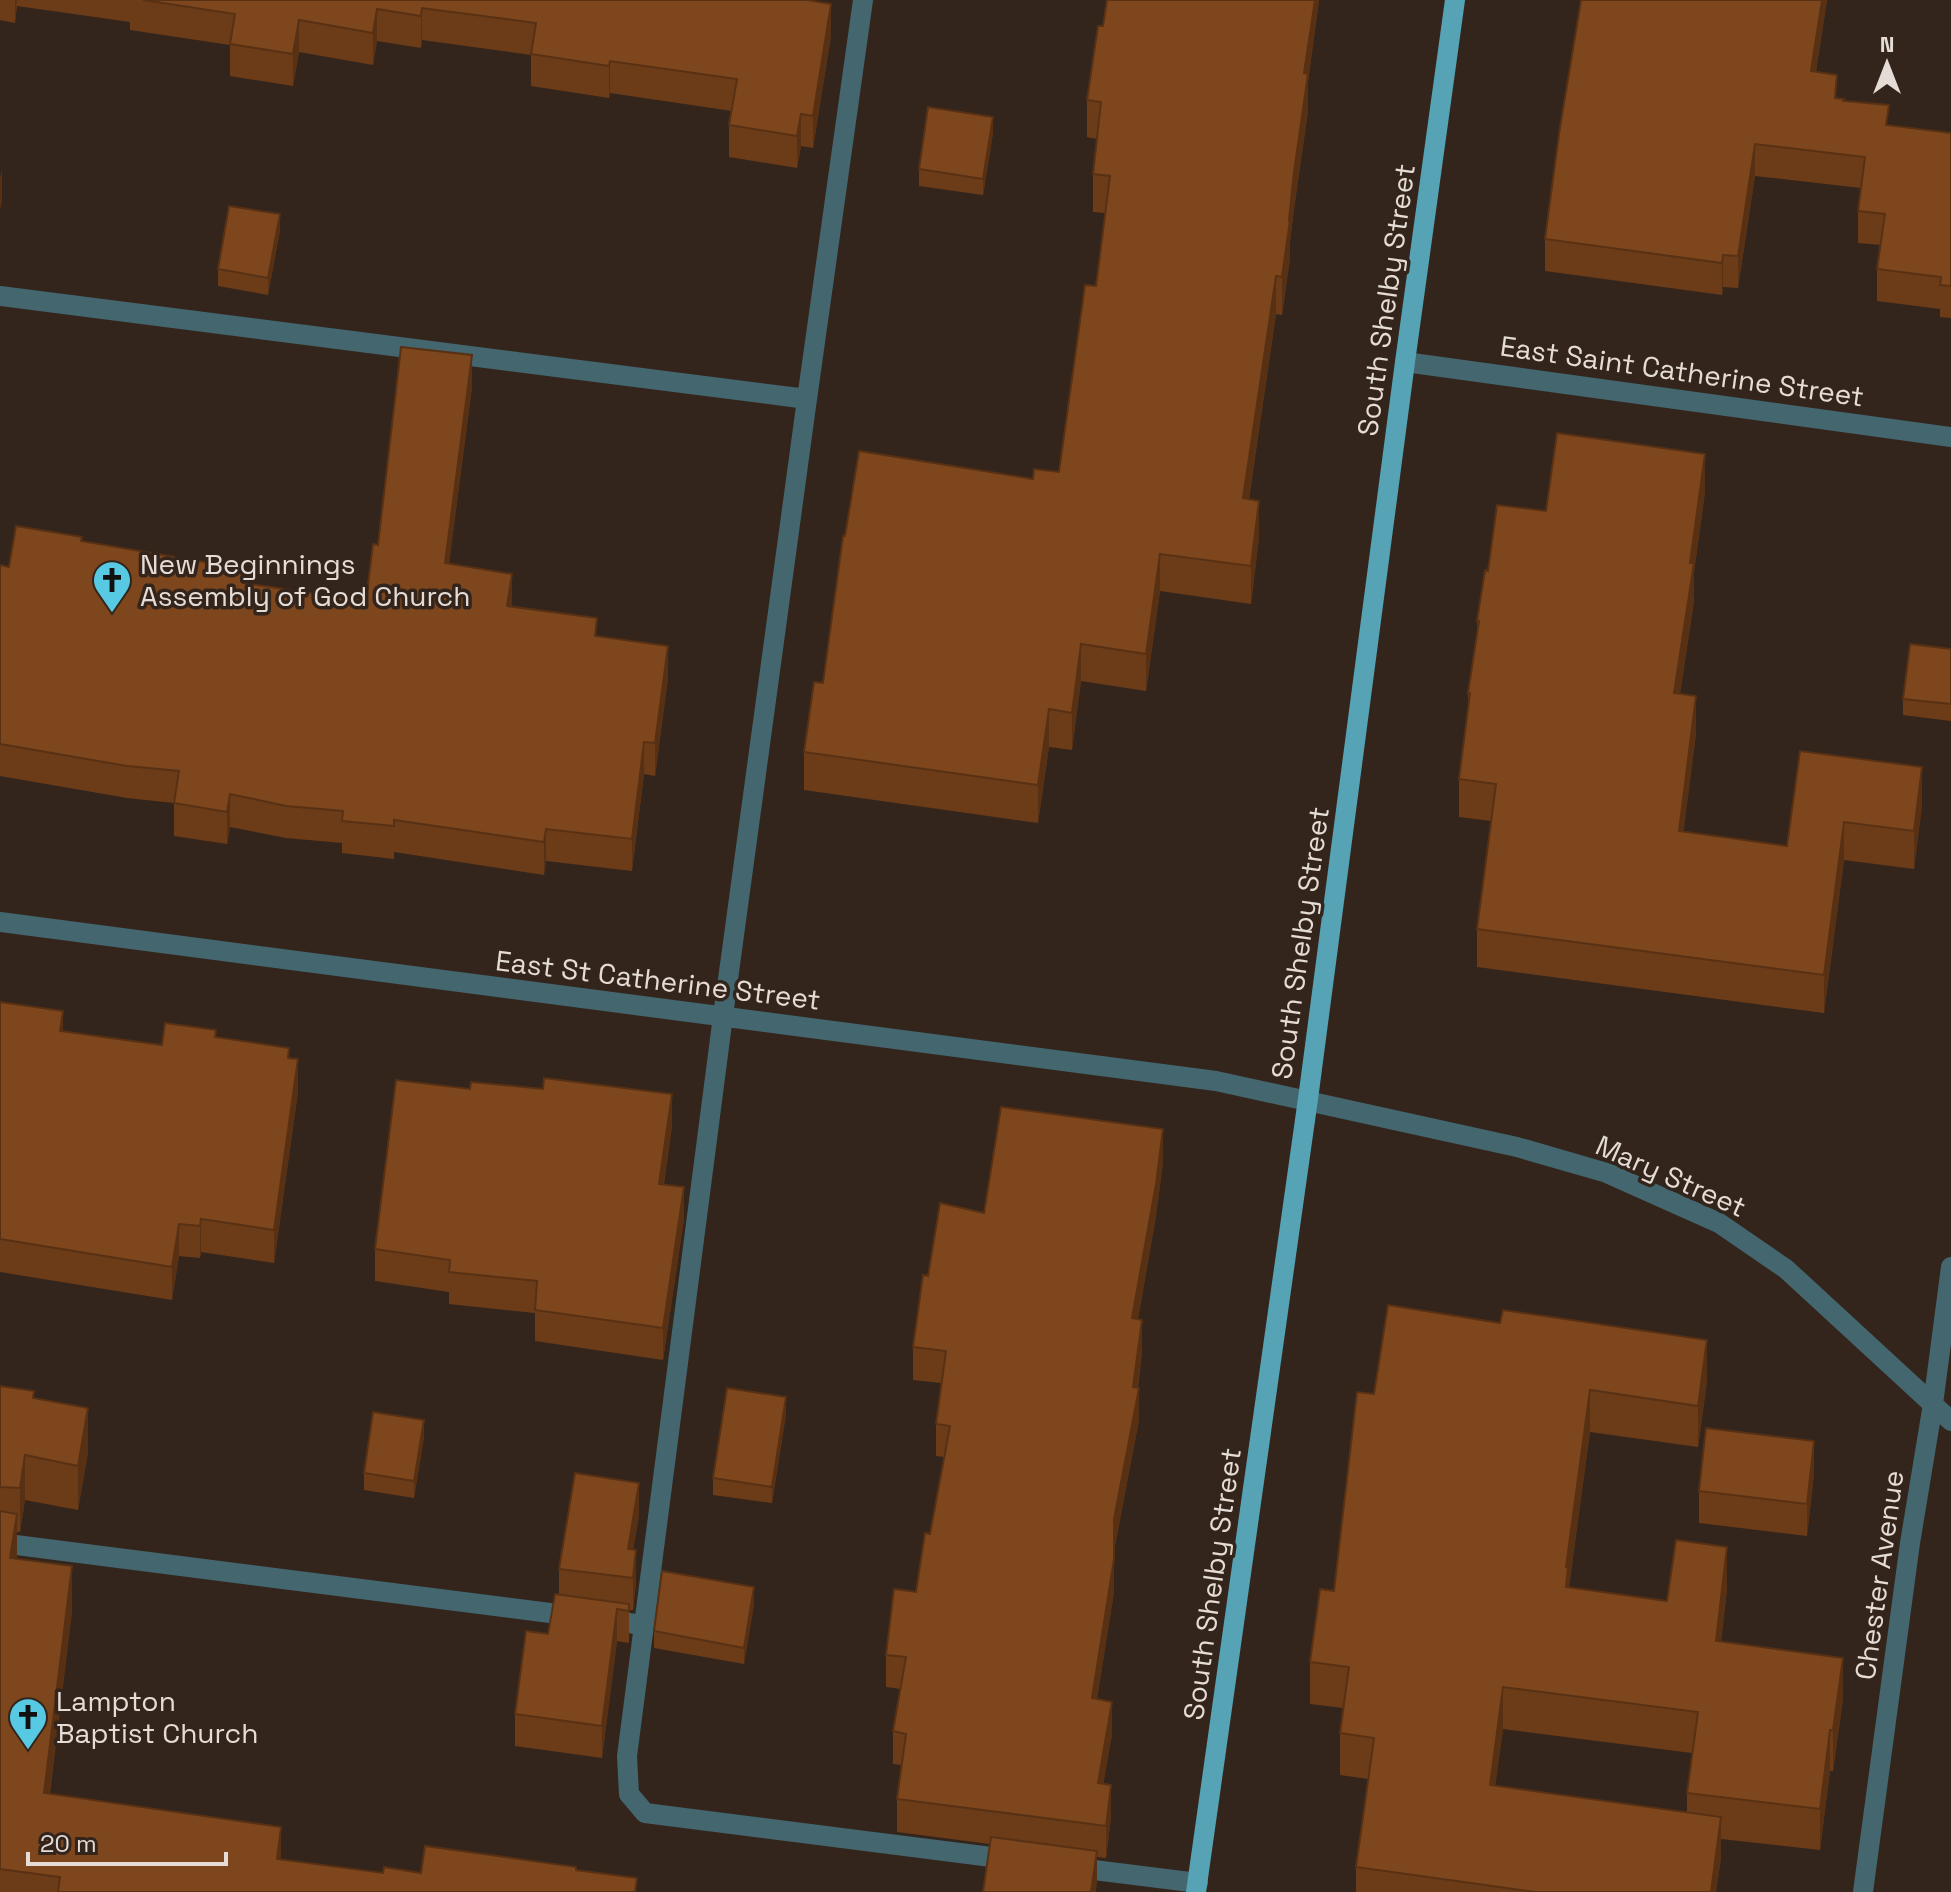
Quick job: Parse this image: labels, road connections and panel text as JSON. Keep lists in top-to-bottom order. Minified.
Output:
{"streets":{"main road":["South Shelby Street"],"street":["East Saint Catherine Street","East St Catherine Street","Mary Street","Chester Avenue"]},"crossings":[["South Shelby Street","East Saint Catherine Street"],["South Shelby Street","East St Catherine Street"],["South Shelby Street","Mary Street"],["East St Catherine Street","Mary Street"],["Mary Street","Chester Avenue"]],"places":{"church":["New Beginnings Assembly of God Church","Lampton Baptist Church"]},"scale_bar":"20 m","north":"top"}
